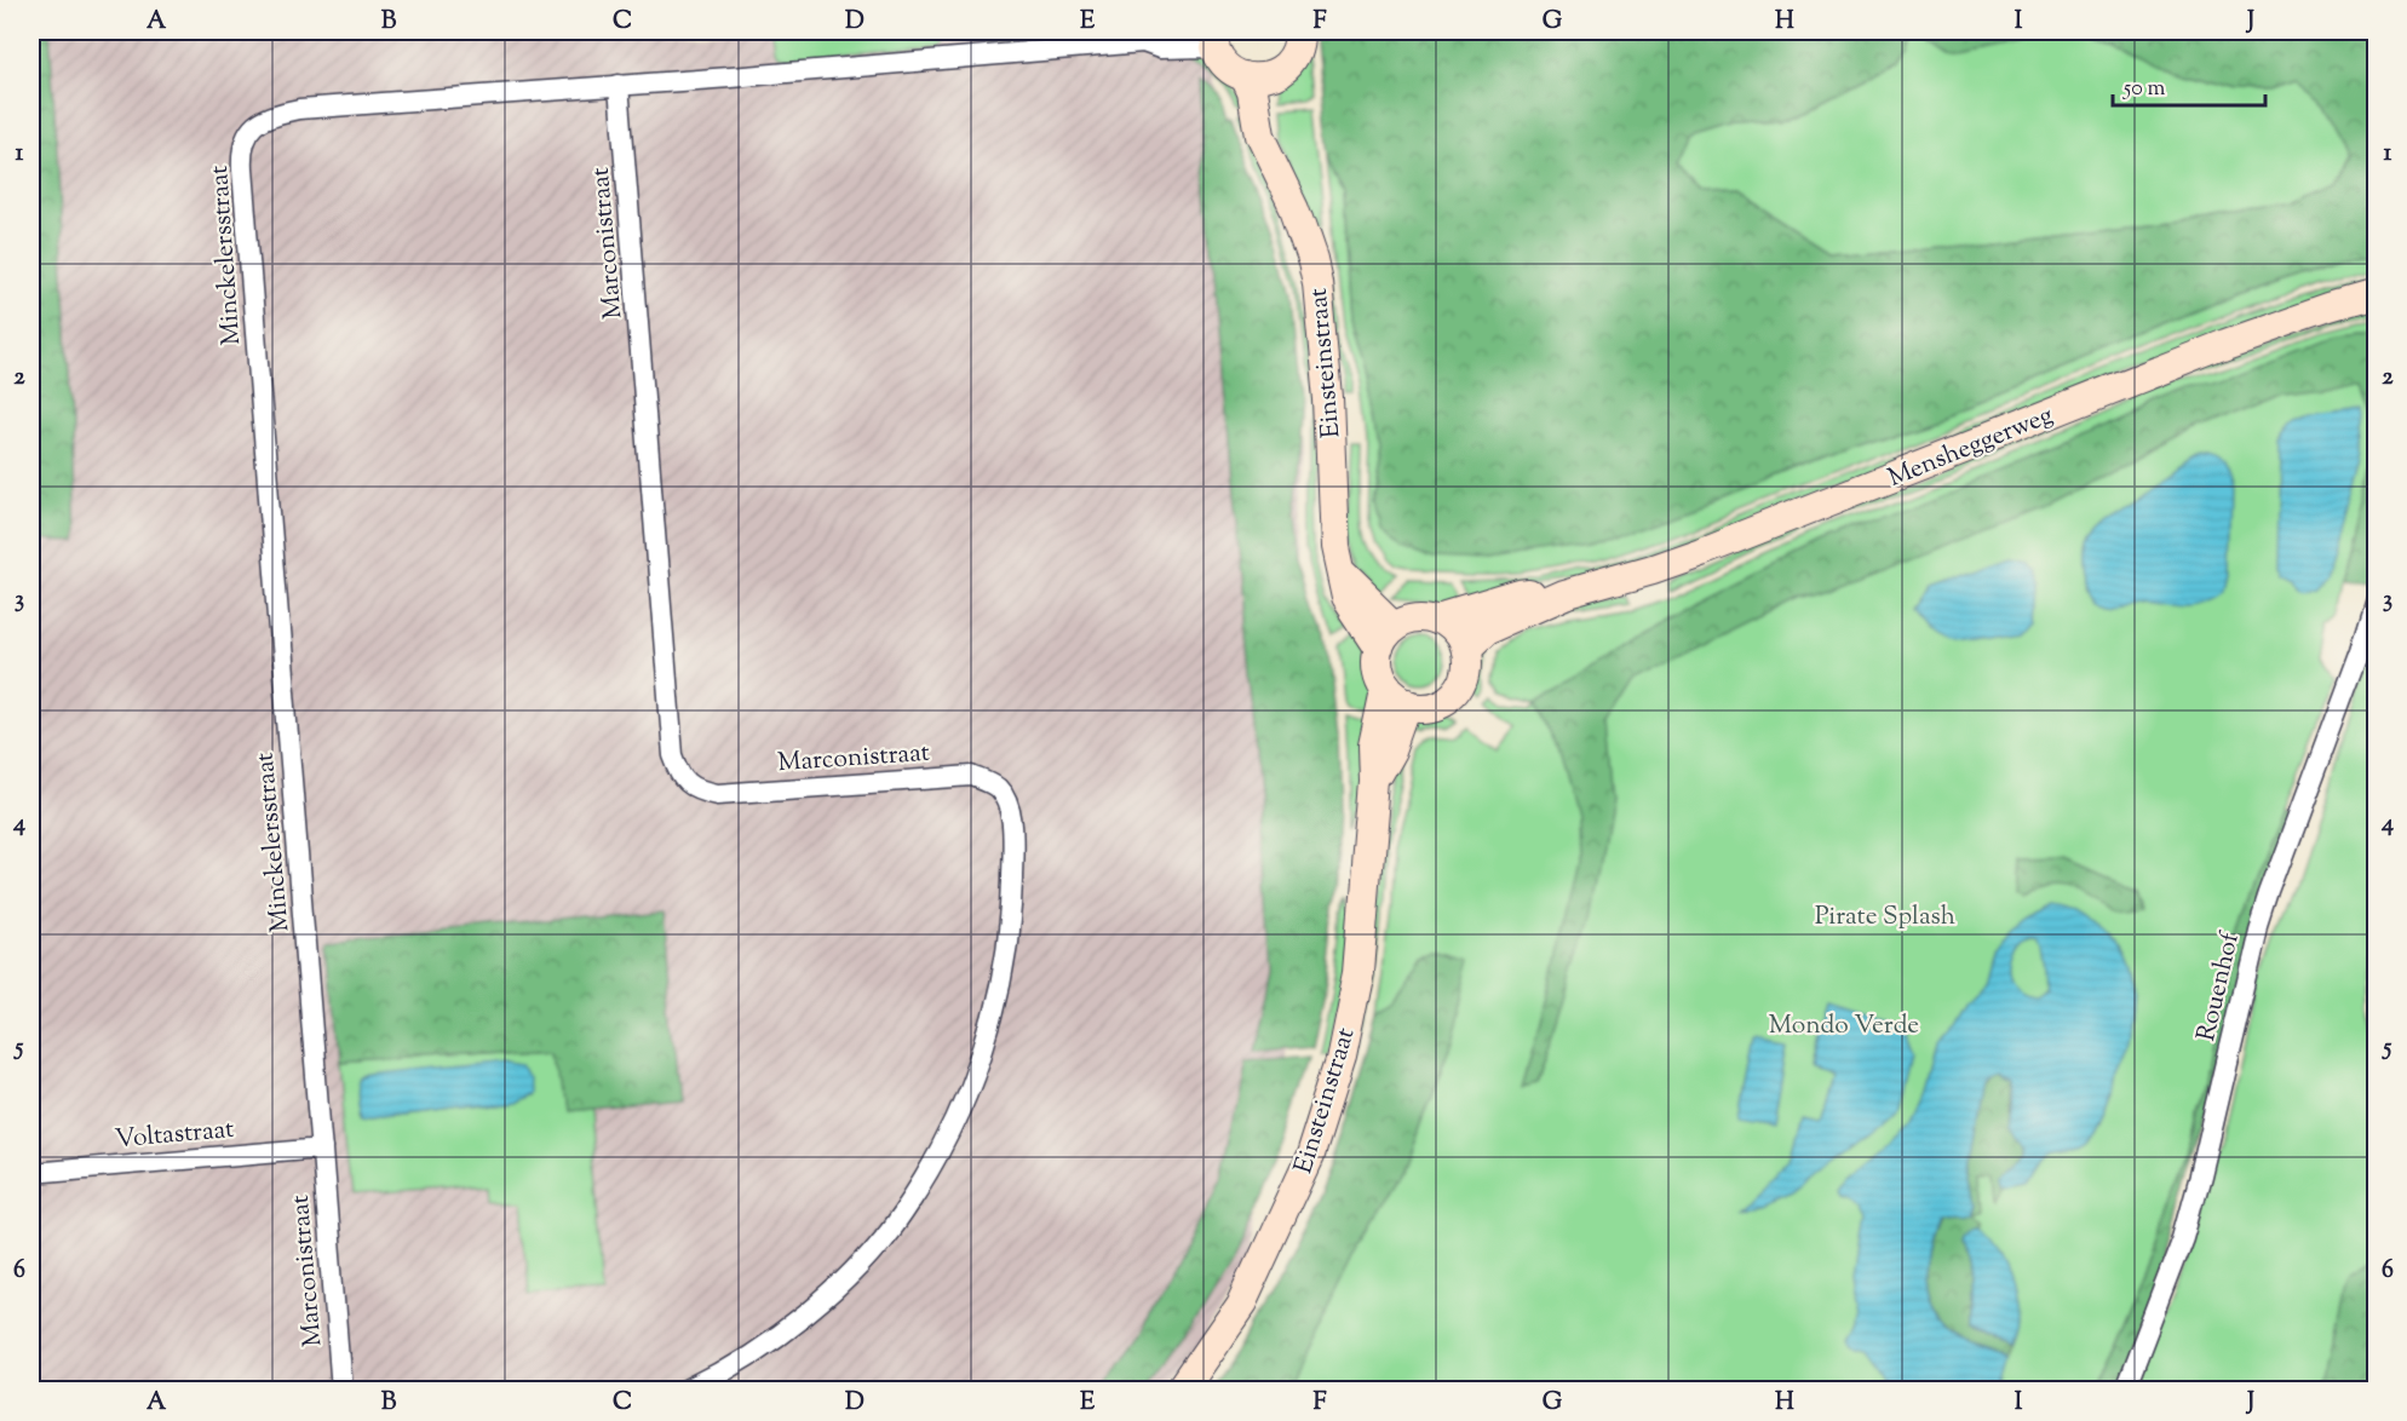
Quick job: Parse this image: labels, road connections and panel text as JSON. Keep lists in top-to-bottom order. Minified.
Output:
{"streets":{"main road":["Einsteinstraat","Mensheggerweg"],"street":["Marconistraat","Minckelersstraat","Rouenhof","Voltastraat"]},"crossings":[["Marconistraat","Minckelersstraat"],["Marconistraat","Voltastraat"],["Minckelersstraat","Voltastraat"],["Einsteinstraat","Mensheggerweg"]],"parks":["Pirate Splash","Mondo Verde"],"scale_bar":"50 m","grid":{"columns":["A","B","C","D","E","F","G","H","I","J"],"rows":["1","2","3","4","5","6"]}}
